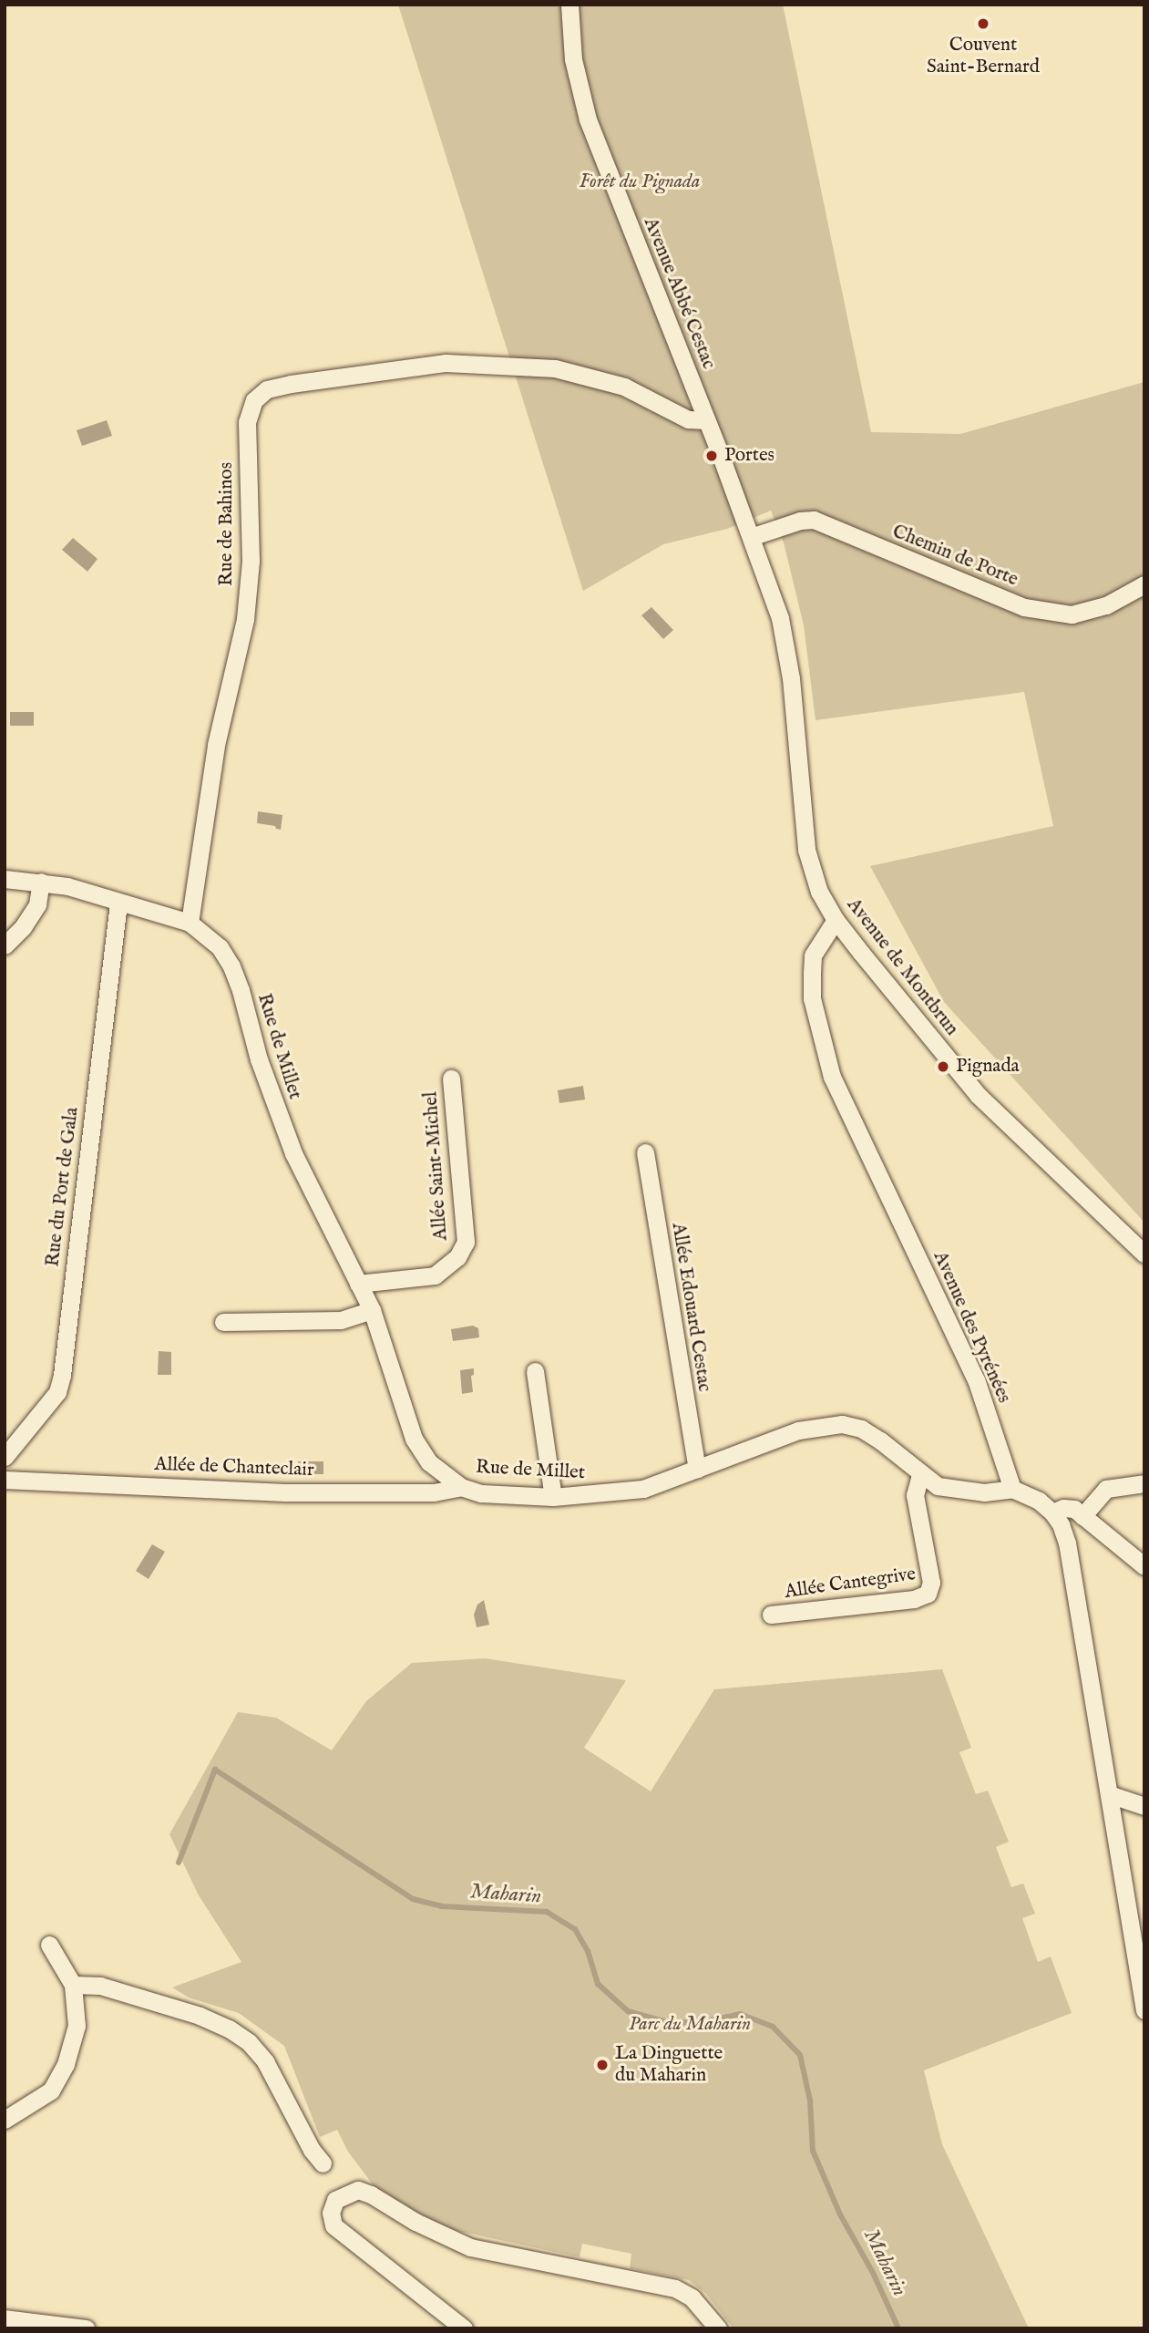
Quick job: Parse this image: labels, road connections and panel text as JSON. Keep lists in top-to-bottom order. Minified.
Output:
{"streets":{"street":["Avenue Abbé Cestac","Rue de Bahinos","Chemin de Porte","Avenue de Montbrun","Rue de Millet","Allée Saint-Michel","Rue du Port de Gala","Allée Edouard Cestac","Avenue des Pyrénées","Allée de Chanteclair","Allée Cantegrive"]},"crossings":[["Avenue Abbé Cestac","Rue de Bahinos"],["Avenue Abbé Cestac","Avenue de Montbrun"],["Rue de Bahinos","Rue de Millet"],["Chemin de Porte","Avenue de Montbrun"],["Avenue de Montbrun","Avenue des Pyrénées"],["Rue de Millet","Allée Saint-Michel"],["Rue de Millet","Allée Edouard Cestac"],["Rue de Millet","Avenue des Pyrénées"],["Rue de Millet","Allée de Chanteclair"],["Rue de Millet","Allée Cantegrive"]],"water":["Maharin"],"parks":["Forêt du Pignada","Parc du Maharin"],"places":["Couvent Saint-Bernard","Portes","Pignada","La Dinguette du Maharin"]}
